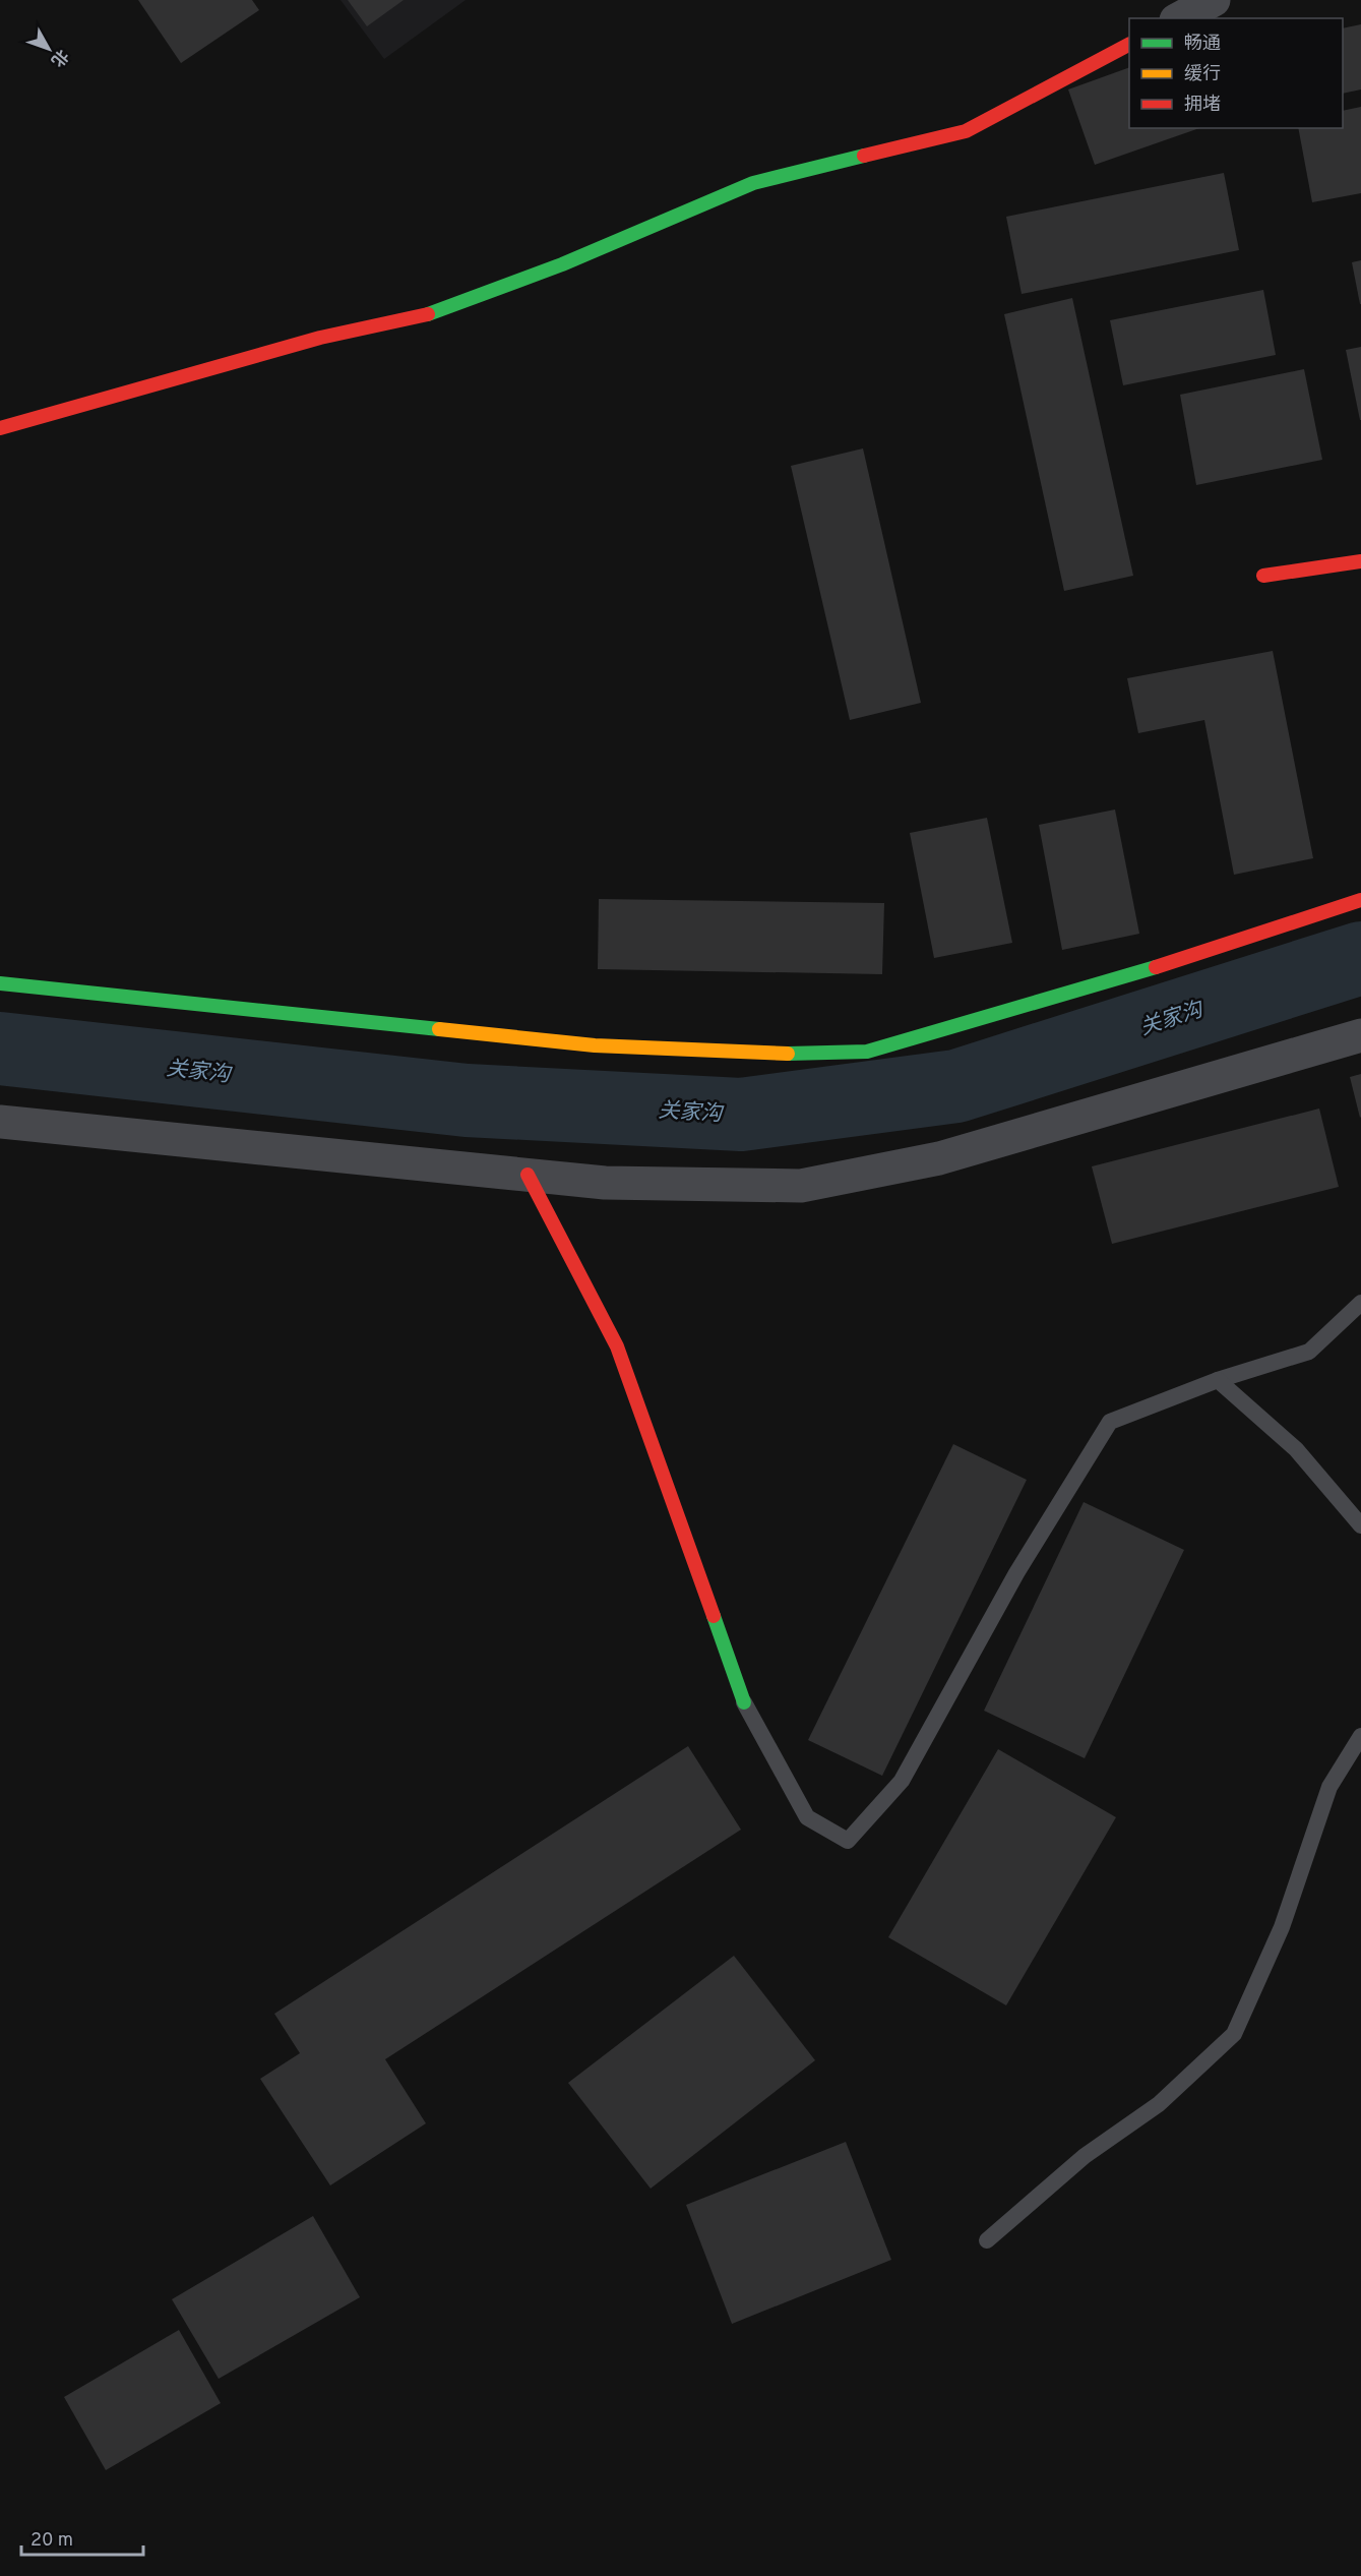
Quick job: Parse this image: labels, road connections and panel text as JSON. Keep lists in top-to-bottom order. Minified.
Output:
{"water":["关家沟"],"legend":["畅通","缓行","拥堵"],"scale_bar":"20 m","north":"bottom right"}
